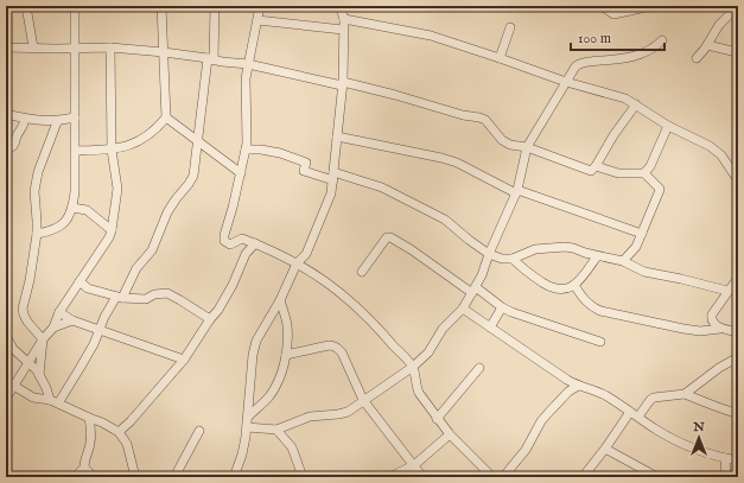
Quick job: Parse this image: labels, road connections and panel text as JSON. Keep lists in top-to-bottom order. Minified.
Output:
{"scale_bar":"100 m","north":"top"}
